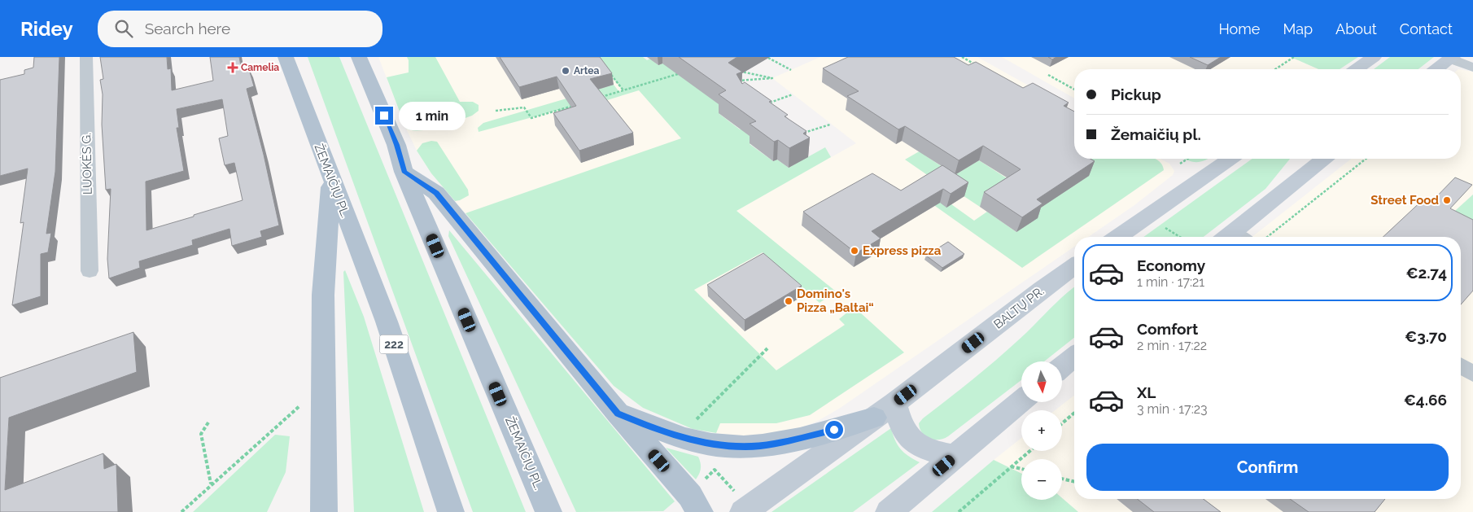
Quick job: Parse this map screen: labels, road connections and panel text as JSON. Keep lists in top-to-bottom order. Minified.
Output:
{"streets":{"main road":["ŽEMAIČIŲ PL.","BALTŲ PR.","222"],"street":["LUOKĖS G."]},"places":{"health":["Camelia"],"other":["Artea","Street Food","Express pizza","Domino's Pizza „Baltai“"]},"north":"bottom","page":{"header":"Ridey","search":"Search here","nav":["Home","Map","About","Contact"],"banner":["Pickup","Žemaičių pl."],"bubble":"1 min","list":[{"name":"Economy","note":"1 min · 17:21","value":"€2.74"},{"name":"Comfort","note":"2 min · 17:22","value":"€3.70"},{"name":"XL","note":"3 min · 17:23","value":"€4.66"}],"map_buttons":["+","−"],"buttons":"Confirm"}}
